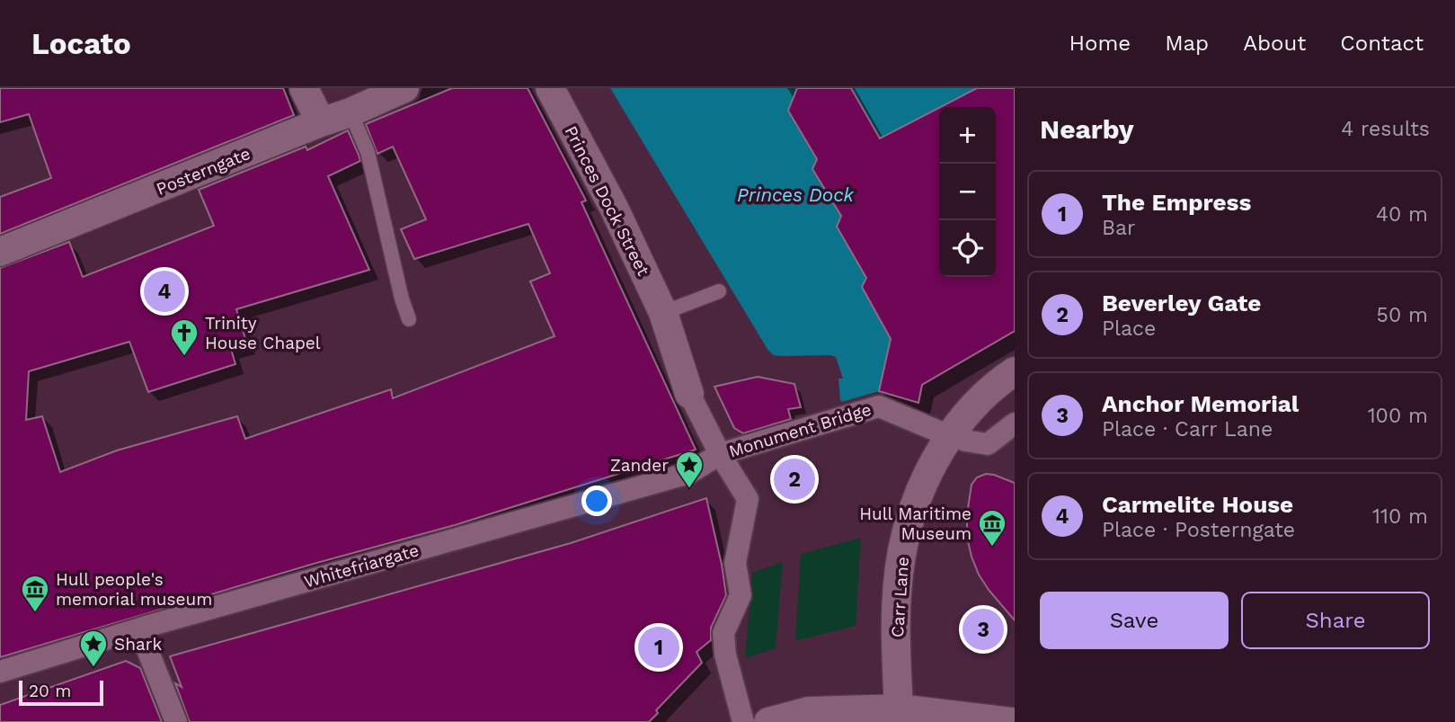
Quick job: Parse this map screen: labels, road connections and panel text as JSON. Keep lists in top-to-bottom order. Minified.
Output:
{"streets":{"street":["Posterngate","Princes Dock Street","Monument Bridge","Whitefriargate","Carr Lane"]},"crossings":[["Princes Dock Street","Monument Bridge"],["Princes Dock Street","Whitefriargate"],["Monument Bridge","Whitefriargate"],["Monument Bridge","Carr Lane"]],"water":["Princes Dock"],"places":{"church":["Trinity House Chapel"],"place":["Zander","Shark"],"museum":["Hull Maritime Museum","Hull people's memorial museum"]},"scale_bar":"20 m","page":{"header":"Locato","nav":["Home","Map","About","Contact"],"heading":["Nearby","4 results"],"map_buttons":["+","−"],"list":[{"mark":"1","name":"The Empress","note":"Bar","value":"40 m"},{"mark":"2","name":"Beverley Gate","note":"Place","value":"50 m"},{"mark":"3","name":"Anchor Memorial","note":"Place · Carr Lane","value":"100 m"},{"mark":"4","name":"Carmelite House","note":"Place · Posterngate","value":"110 m"}],"pins":["4","2","3","1"],"buttons":["Save","Share"],"scale":"20 m"}}
